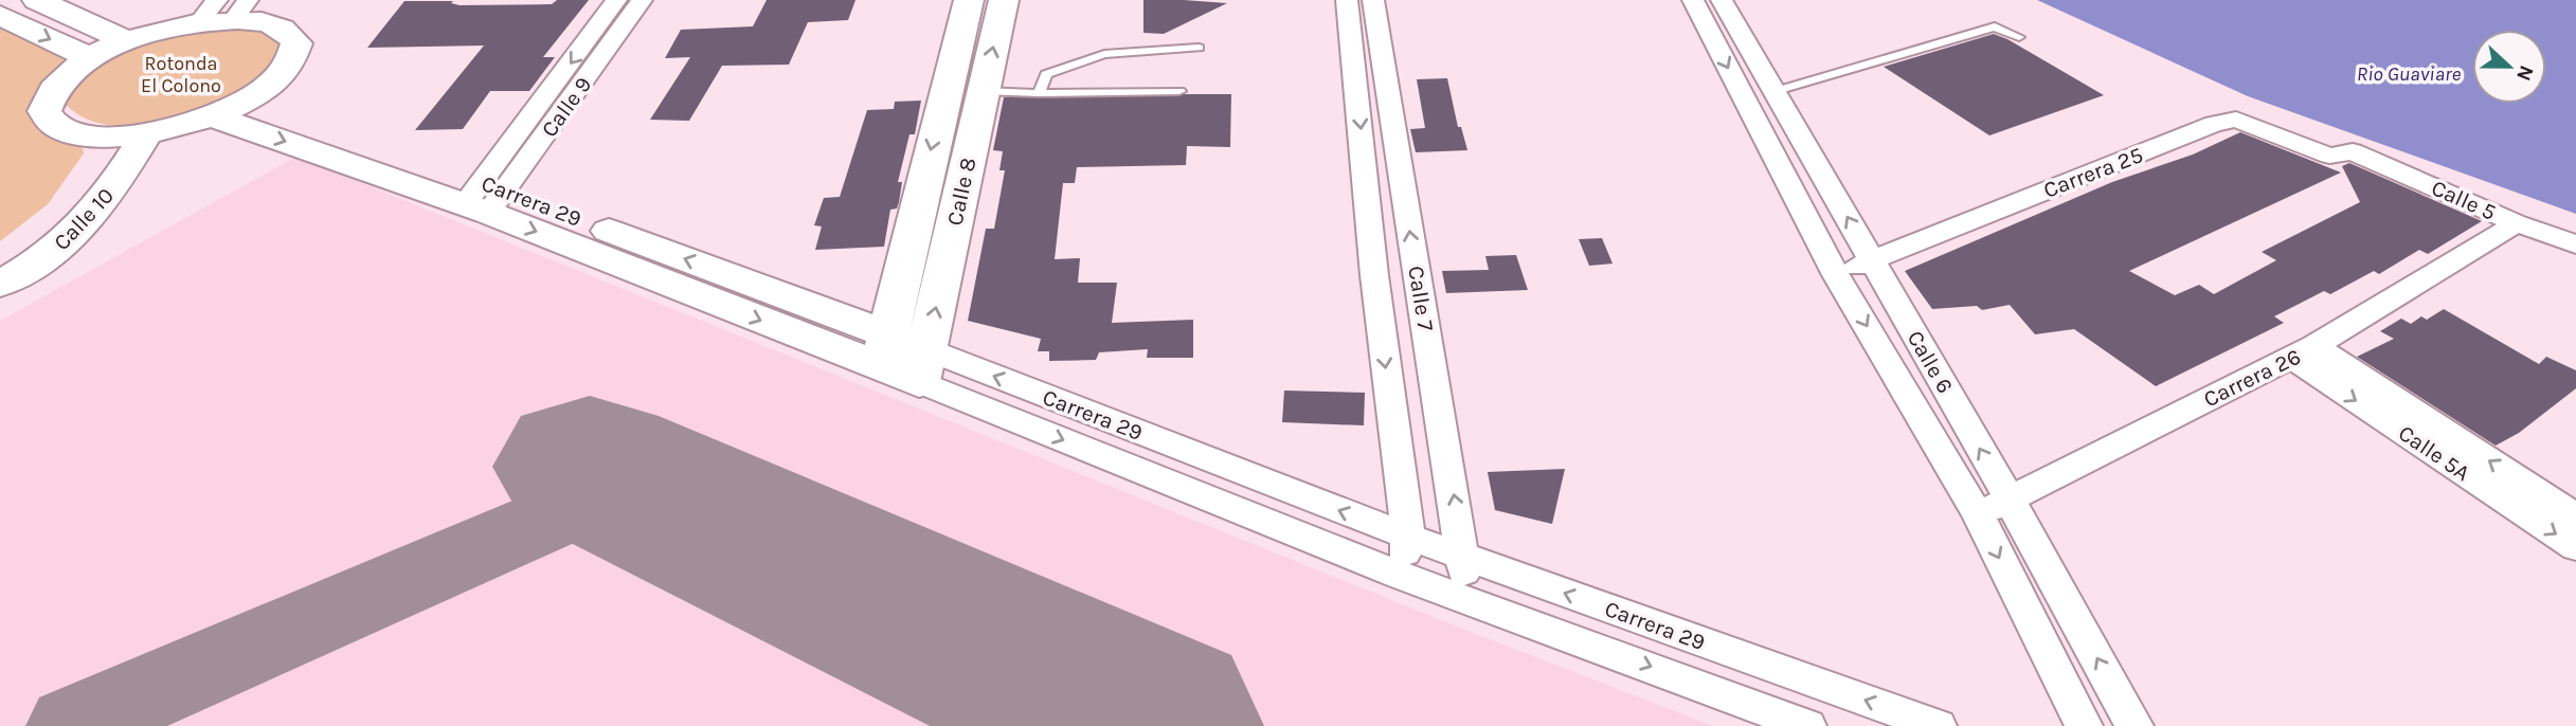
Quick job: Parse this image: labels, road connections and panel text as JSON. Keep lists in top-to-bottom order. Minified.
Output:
{"streets":{"main road":["Calle 8","Carrera 29","Calle 10"],"street":["Calle 9","Carrera 25","Calle 5","Calle 7","Calle 6","Carrera 26","Calle 5A"]},"crossings":[["Calle 9","Carrera 29"],["Carrera 25","Calle 5"],["Carrera 25","Calle 6"],["Calle 8","Carrera 29"],["Calle 5","Carrera 26"],["Carrera 29","Calle 7"],["Calle 6","Carrera 26"],["Carrera 26","Calle 5A"]],"water":["Rio Guaviare"],"parks":["Rotonda El Colono"],"north":"right"}
